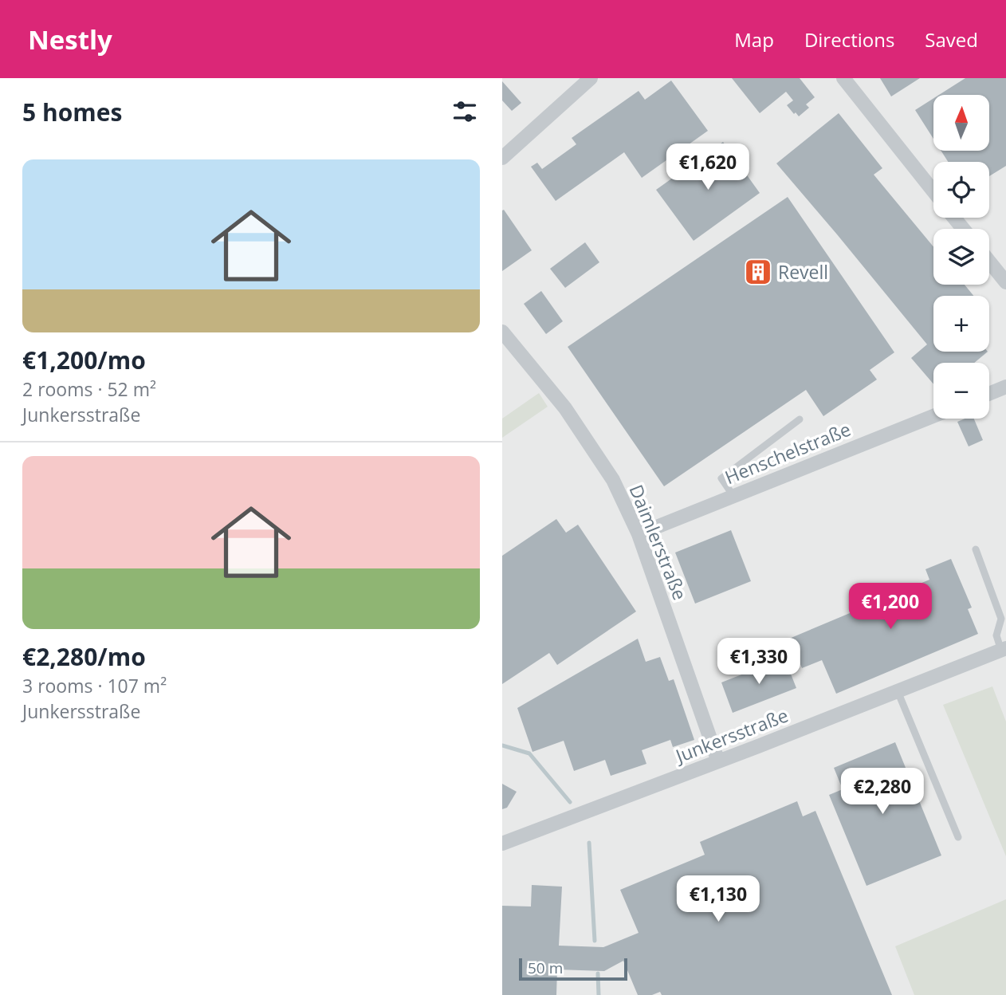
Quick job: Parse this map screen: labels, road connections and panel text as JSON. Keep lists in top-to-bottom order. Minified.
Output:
{"streets":{"street":["Henschelstraße","Daimlerstraße","Junkersstraße"]},"crossings":[["Henschelstraße","Daimlerstraße"],["Daimlerstraße","Junkersstraße"]],"places":{"building":["Revell"]},"scale_bar":"50 m","north":"top","page":{"header":"Nestly","nav":["Map","Directions","Saved"],"heading":"5 homes","map_buttons":["+","−"],"price":["€1,620","€1,200","€1,330","€2,280","€1,130"],"list":[{"name":"€1,200/mo","note":"2 rooms · 52 m² · Junkersstraße"},{"name":"€2,280/mo","note":"3 rooms · 107 m² · Junkersstraße"}],"scale":"50 m"}}
